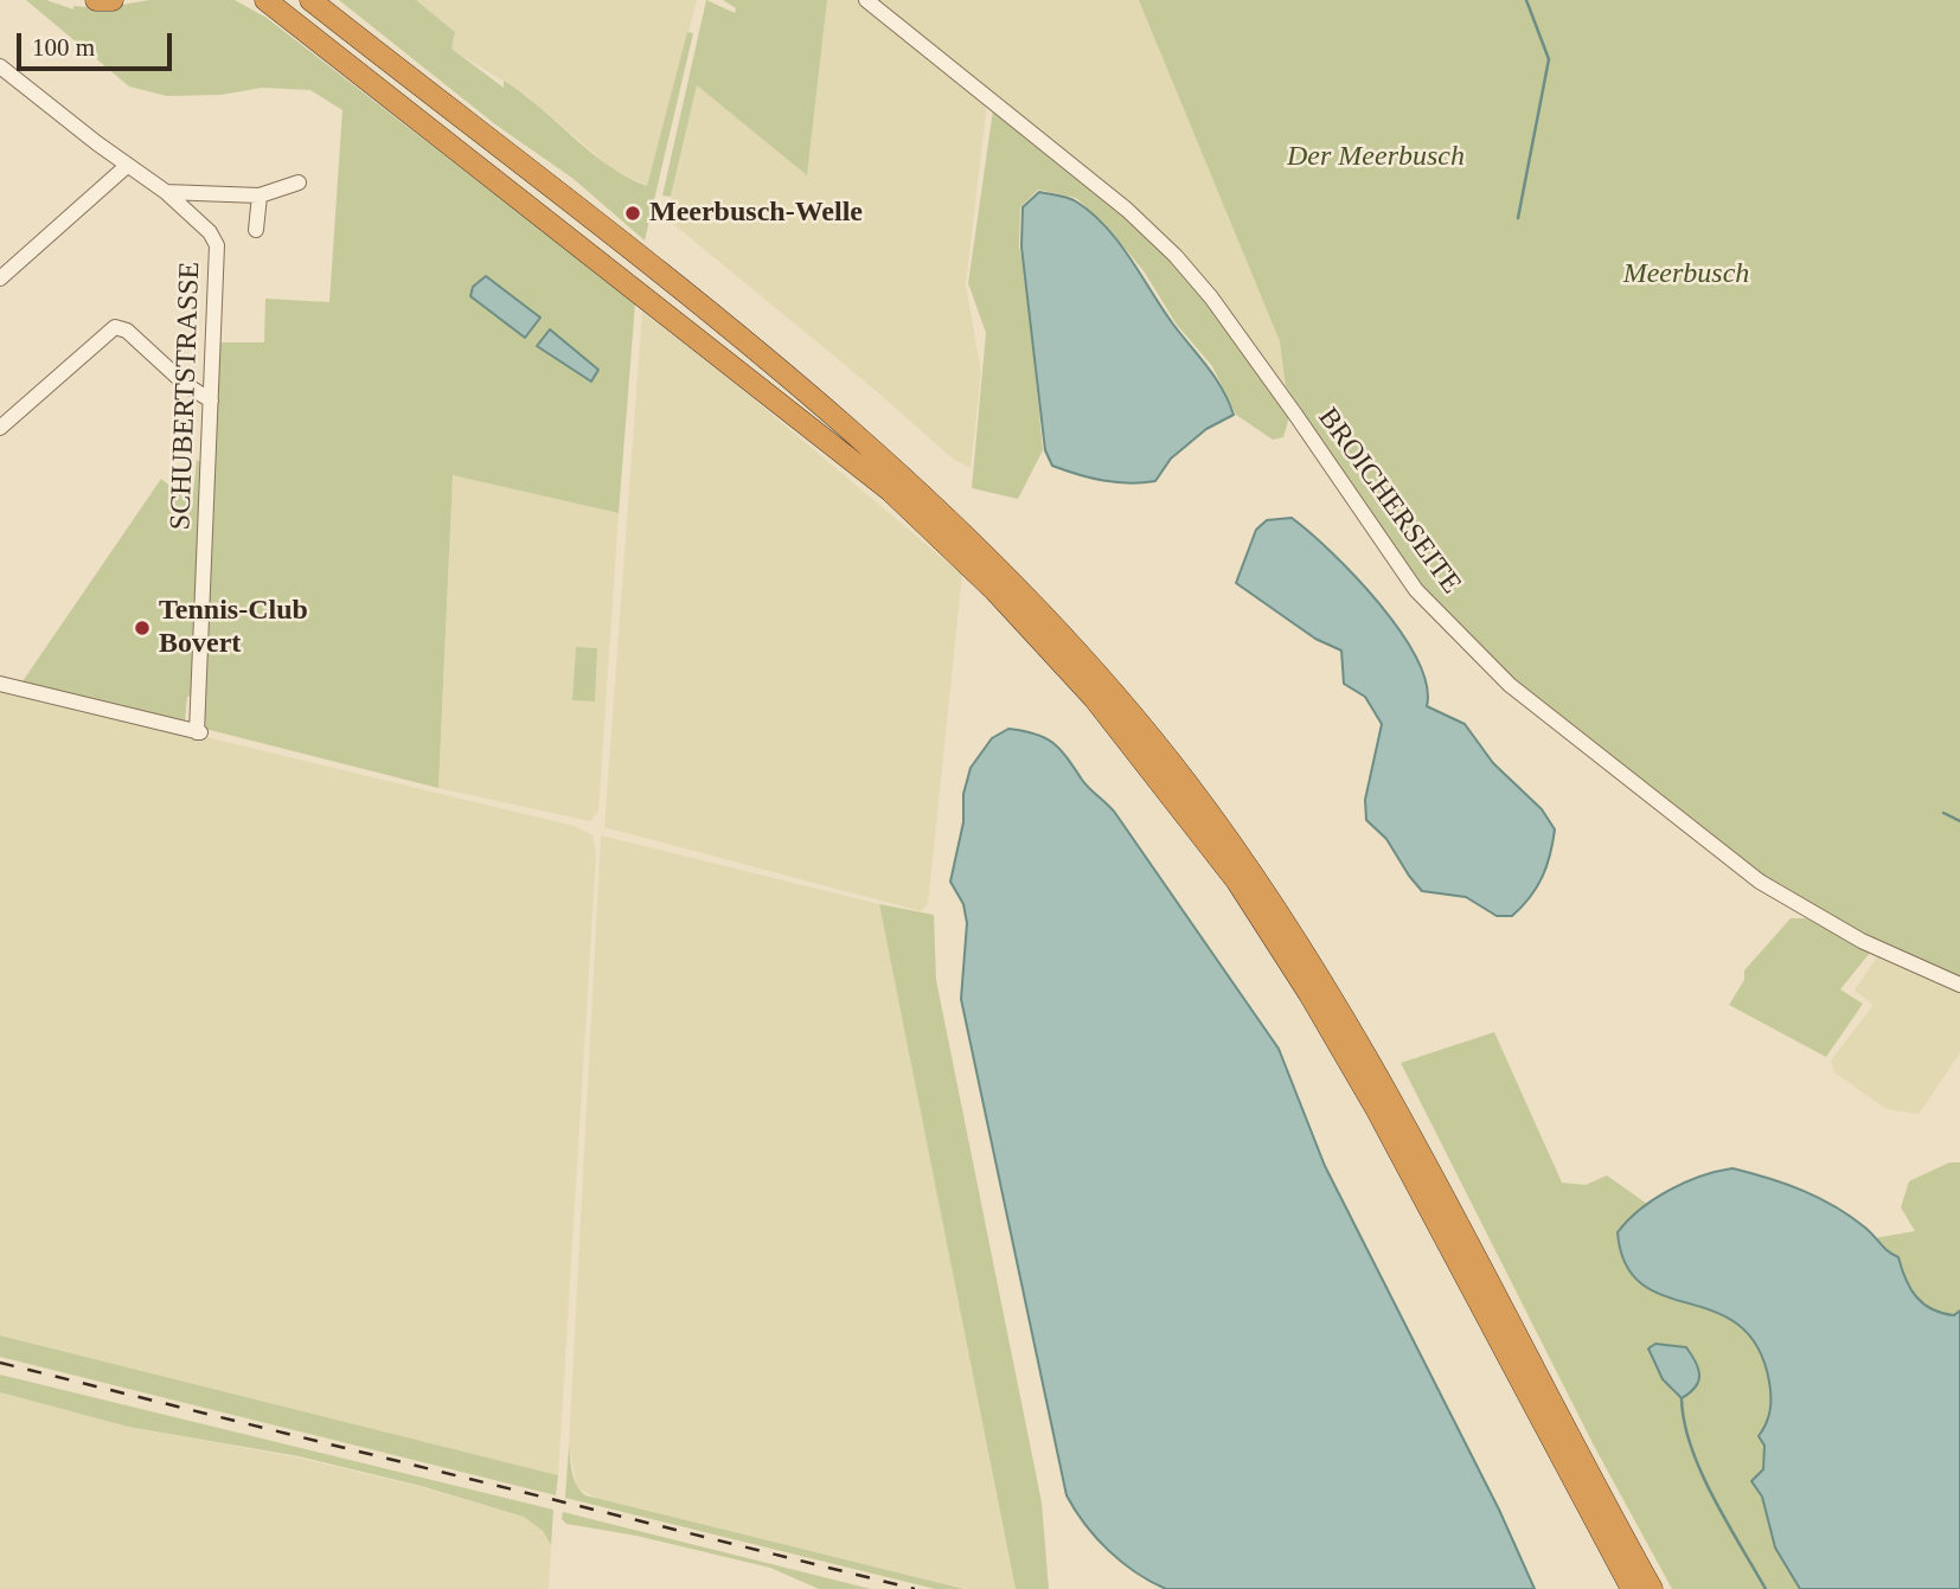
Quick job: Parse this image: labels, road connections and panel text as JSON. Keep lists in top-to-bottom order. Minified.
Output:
{"streets":{"street":["SCHUBERTSTRASSE","BROICHERSEITE"]},"parks":["Der Meerbusch","Meerbusch"],"places":["Meerbusch-Welle","Tennis-Club Bovert"],"scale_bar":"100 m"}
